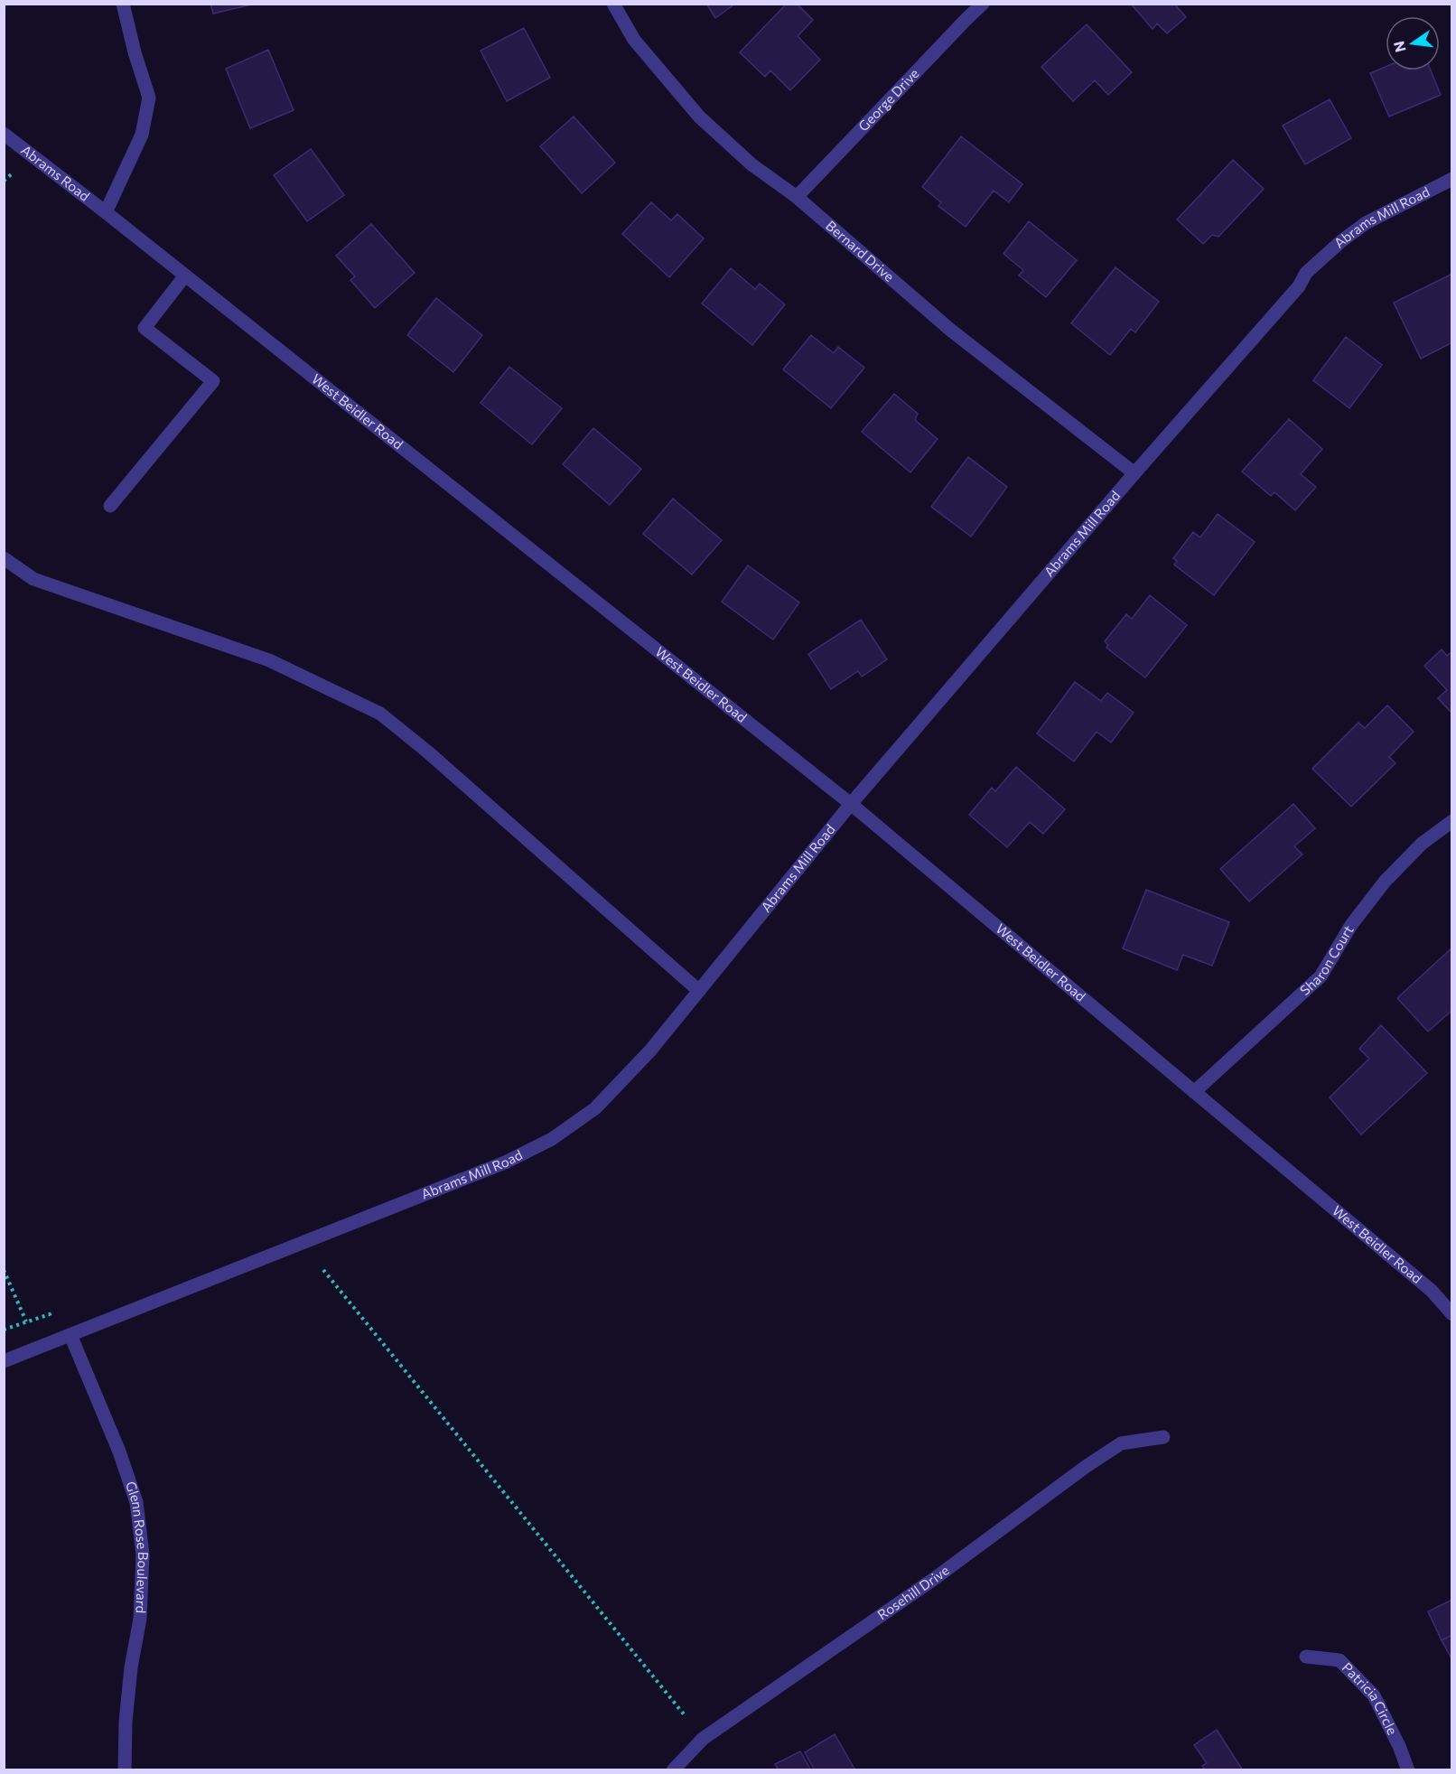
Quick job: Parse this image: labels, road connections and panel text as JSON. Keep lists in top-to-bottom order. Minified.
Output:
{"streets":{"street":["George Drive","Abrams Road","Abrams Mill Road","Bernard Drive","West Beidler Road","Sharon Court","Glenn Rose Boulevard","Rosehill Drive","Patricia Circle"]},"crossings":[["George Drive","Bernard Drive"],["Abrams Road","West Beidler Road"],["Abrams Mill Road","Bernard Drive"],["Abrams Mill Road","West Beidler Road"],["Abrams Mill Road","Glenn Rose Boulevard"],["West Beidler Road","Sharon Court"]],"north":"left"}
